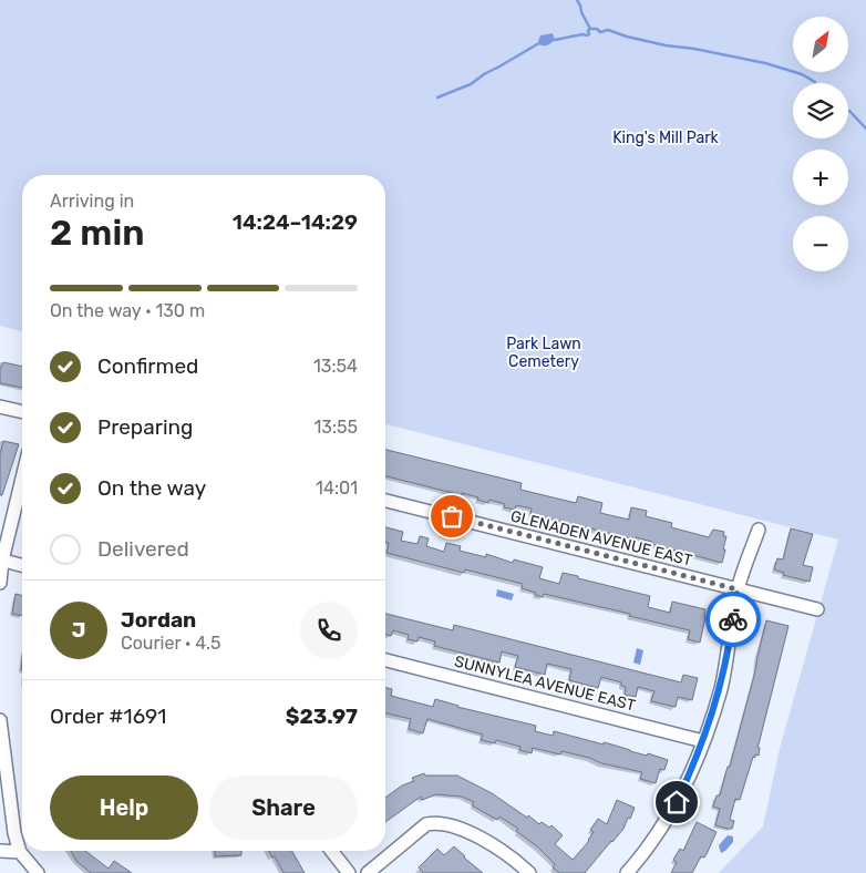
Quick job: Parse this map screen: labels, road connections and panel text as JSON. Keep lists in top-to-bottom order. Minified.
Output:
{"streets":{"street":["GLENADEN AVENUE EAST","SUNNYLEA AVENUE EAST"]},"parks":["King's Mill Park","Park Lawn Cemetery"],"north":"top right","page":{"map_buttons":["+","−"],"heading":["2 min","Arriving in","14:24–14:29"],"panel":["Jordan","Courier · 4.5","Order #1691","$23.97"],"bar":"On the way · 130 m","list":[["Confirmed","13:54"],["Preparing","13:55"],["On the way","14:01"],"Delivered"],"round":"J","buttons":["Help","Share"]}}
